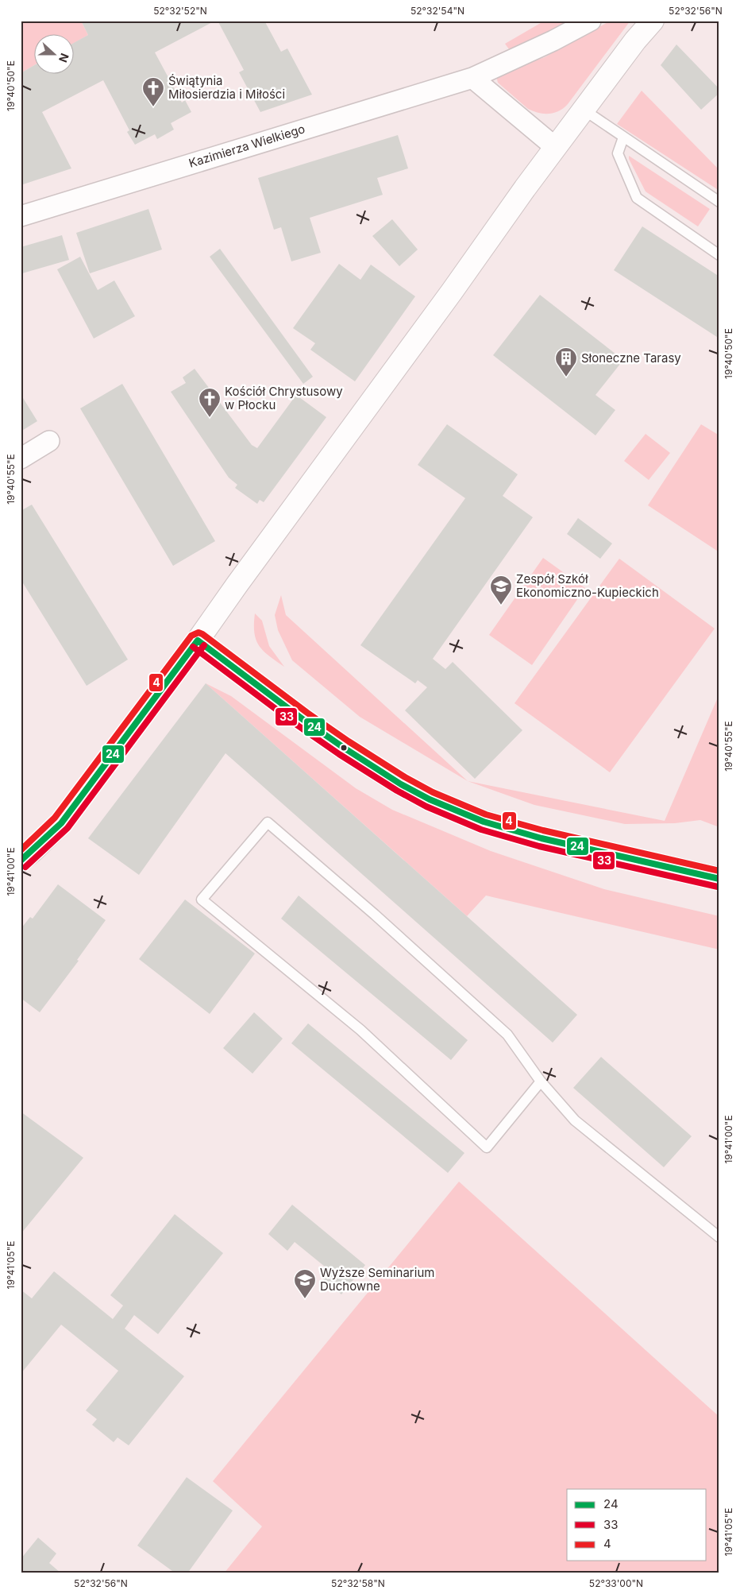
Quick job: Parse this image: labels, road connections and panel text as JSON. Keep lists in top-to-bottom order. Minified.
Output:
{"streets":{"street":["Kazimierza Wielkiego"]},"places":{"church":["Świątynia Miłosierdzia i Miłości","Kościół Chrystusowy w Płocku"],"building":["Słoneczne Tarasy"],"school or university":["Zespół Szkół Ekonomiczno-Kupieckich","Wyższe Seminarium Duchowne"]},"lines":["transit line 4","transit line 24","transit line 33"],"legend":["24","33","4"],"north":"right","coordinates":["52°32'52\"N","52°32'54\"N","52°32'56\"N","19°40'50\"E","19°40'55\"E","19°41'00\"E","19°41'05\"E","52°32'58\"N","52°33'00\"N"]}
